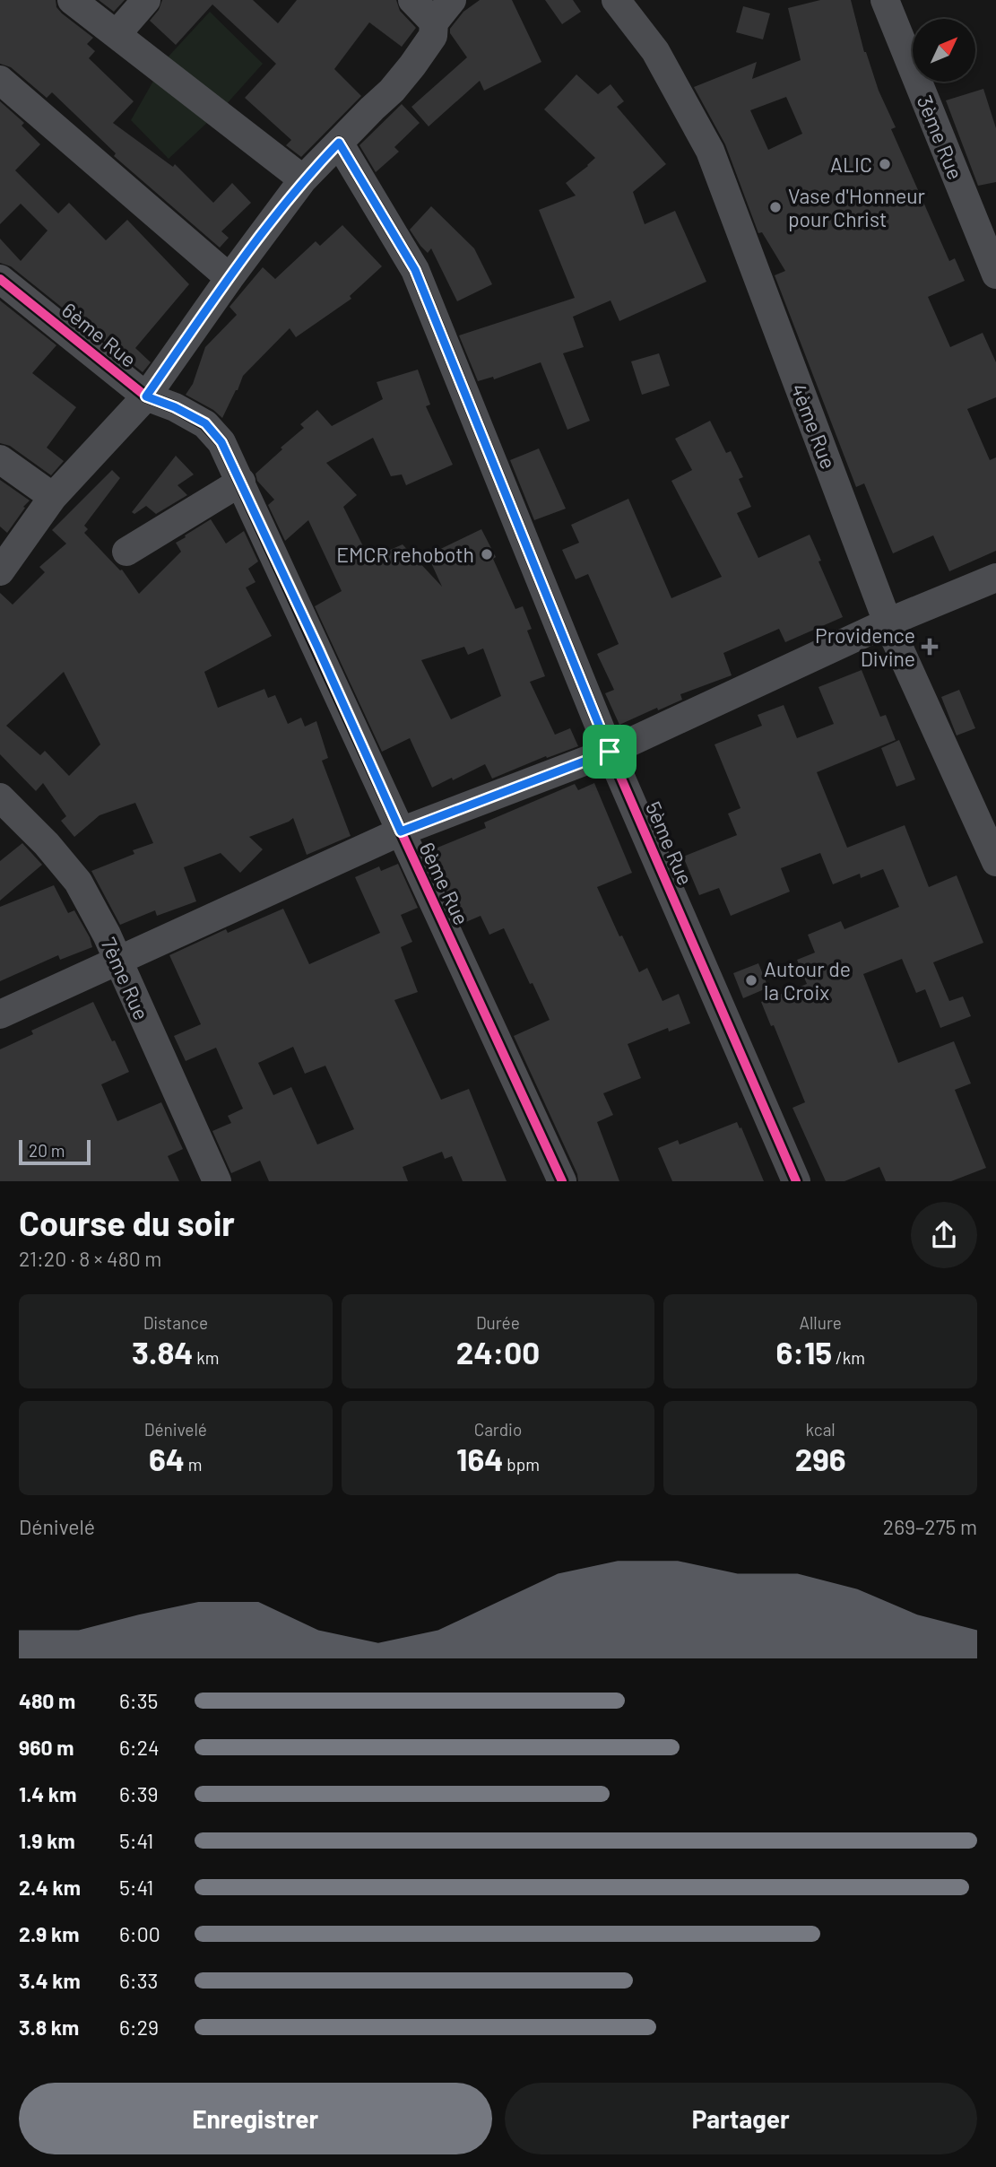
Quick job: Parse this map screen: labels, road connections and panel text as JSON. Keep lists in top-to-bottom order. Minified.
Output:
{"streets":{"street":["3ème Rue","6ème Rue","4ème Rue","5ème Rue","7ème Rue"]},"places":{"other":["ALIC","Vase d'Honneur pour Christ","EMCR rehoboth","Autour de la Croix"],"health":["Providence Divine"]},"scale_bar":"20 m","north":"top right","page":{"scale":"20 m","heading":["Course du soir","21:20 · 8 × 480 m"],"stats":[["Distance","3.84 km"],["Durée","24:00"],["Allure","6:15 /km"],["Dénivelé","64 m"],["Cardio","164 bpm"],["kcal","296"]],"chart":["Dénivelé","269–275 m"],"list":[{"name":"480 m","note":"6:35"},{"name":"960 m","note":"6:24"},{"name":"1.4 km","note":"6:39"},{"name":"1.9 km","note":"5:41"},{"name":"2.4 km","note":"5:41"},{"name":"2.9 km","note":"6:00"},{"name":"3.4 km","note":"6:33"},{"name":"3.8 km","note":"6:29"}],"buttons":["Enregistrer","Partager"]}}
